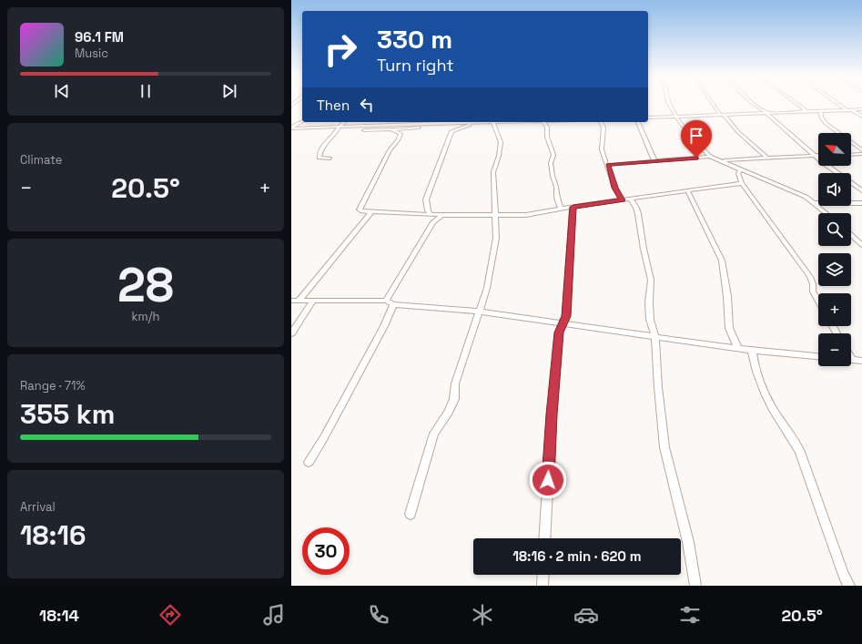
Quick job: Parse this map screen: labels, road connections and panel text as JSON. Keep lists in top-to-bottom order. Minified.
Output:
{"north":"top left","page":{"turn":["330 m","Turn right"],"song":["96.1 FM","Music"],"then":"Then","tile":["Climate",["28","km/h"],["Range · 71%","355 km"],["Arrival","18:16"]],"map_buttons":["+","−"],"heat":["−","20.5°","+"],"limit":"30","trip":"18:16 · 2 min · 620 m","tabs":["18:14","20.5°"]}}
